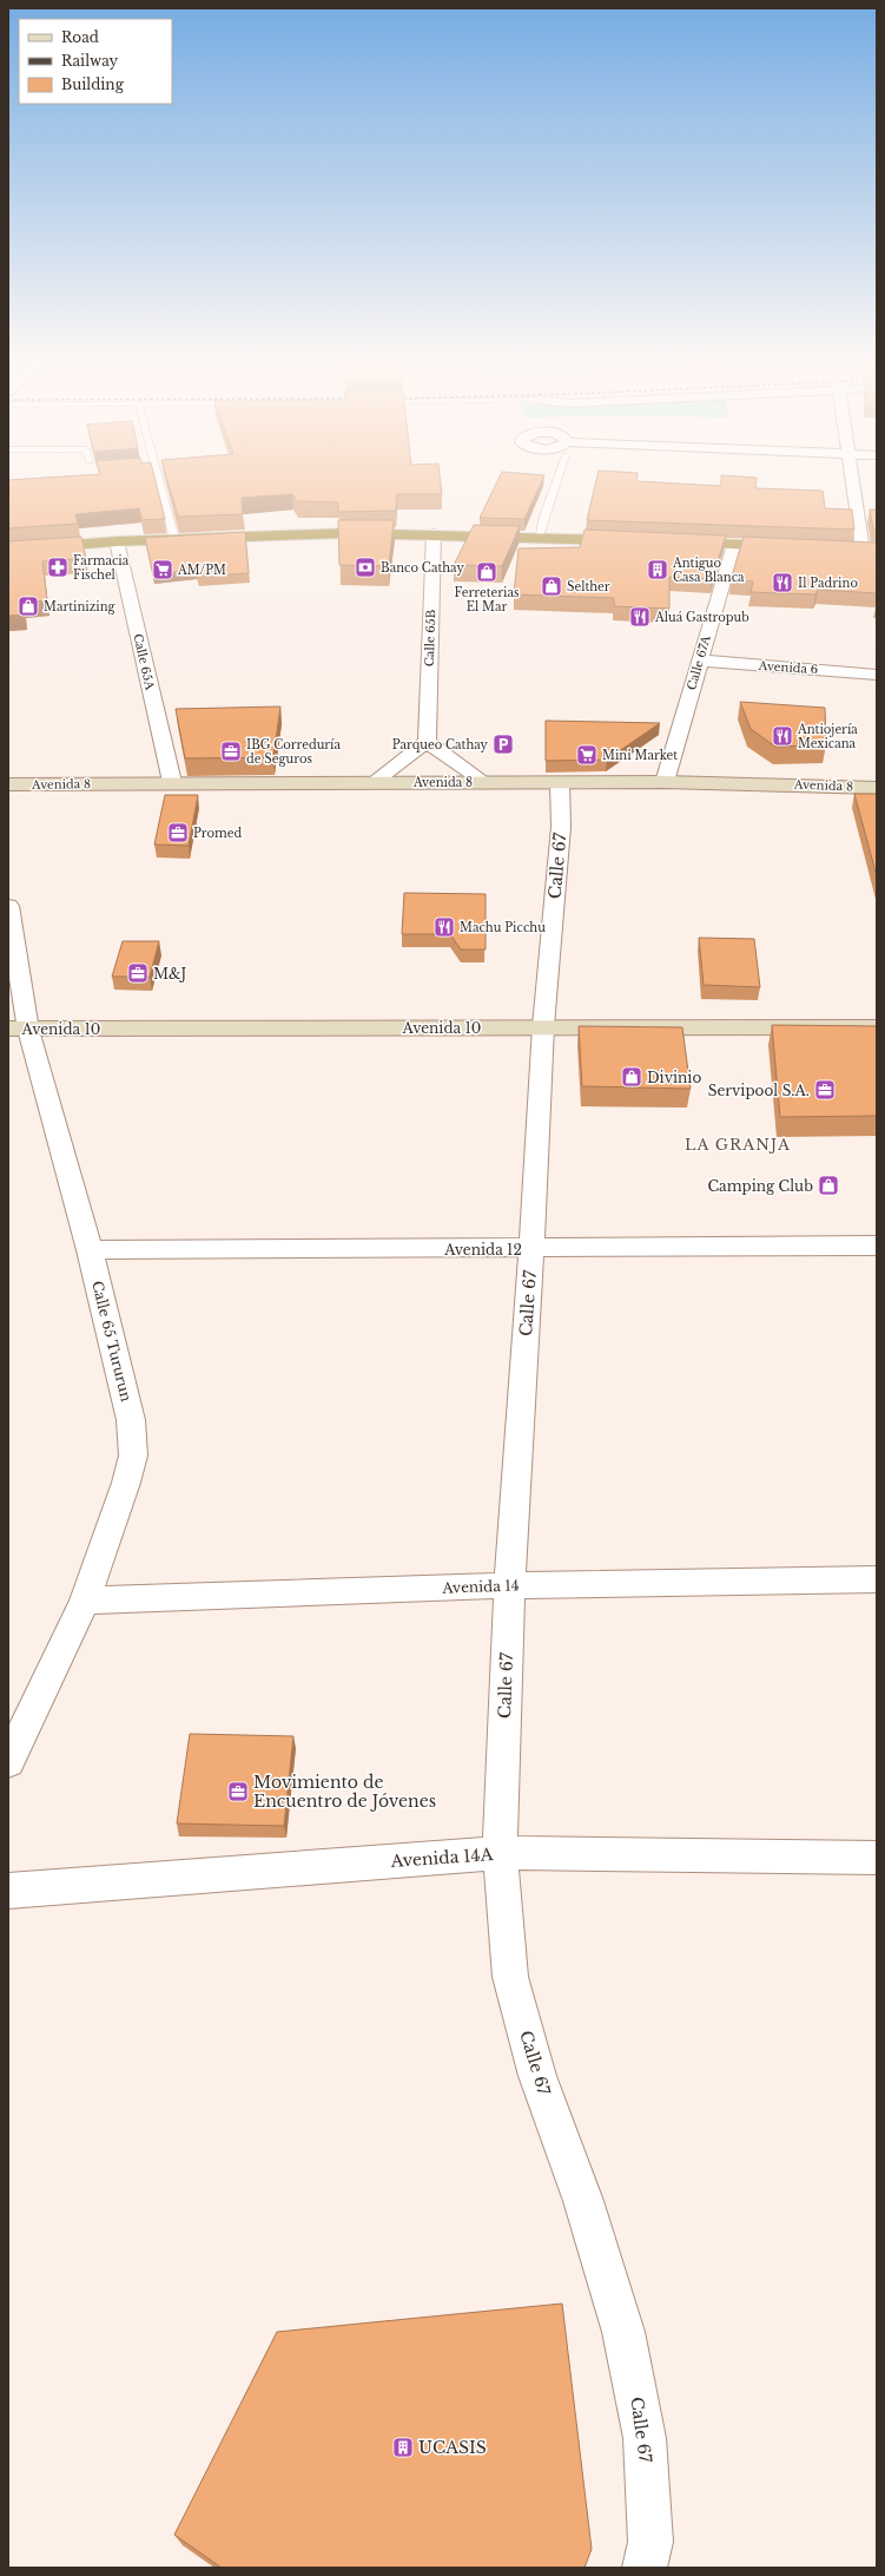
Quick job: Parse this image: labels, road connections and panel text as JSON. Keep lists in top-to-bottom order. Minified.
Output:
{"streets":{"street":["Calle 65B","Calle 65A","Calle 67A","Avenida 6","Avenida 8","Calle 67","Avenida 10","Avenida 12","Calle 65 Tururun","Avenida 14","Avenida 14A"]},"crossings":[["Calle 65A","Avenida 8"],["Calle 67A","Avenida 6"],["Calle 67A","Avenida 8"],["Avenida 8","Calle 67"],["Calle 67","Avenida 10"],["Calle 67","Avenida 12"],["Calle 67","Avenida 14"],["Calle 67","Avenida 14A"],["Avenida 10","Calle 65 Tururun"],["Avenida 12","Calle 65 Tururun"],["Calle 65 Tururun","Avenida 14"]],"districts":["LA GRANJA"],"places":{"pharmacy":["Farmacia Fischel"],"bank":["Banco Cathay"],"supermarket":["AM/PM","Mini Market"],"building":["Antiguo Casa Blanca","UCASIS"],"shop":["Ferreterias El Mar","Selther","Martinizing","Divinio","Camping Club"],"restaurant":["Il Padrino","Aluá Gastropub","Antiojería Mexicana","Machu Picchu"],"parking":["Parqueo Cathay"],"office":["IBG Correduría de Seguros","Promed","M&J","Servipool S.A.","Movimiento de Encuentro de Jóvenes"]},"legend":["Road","Railway","Building"]}
